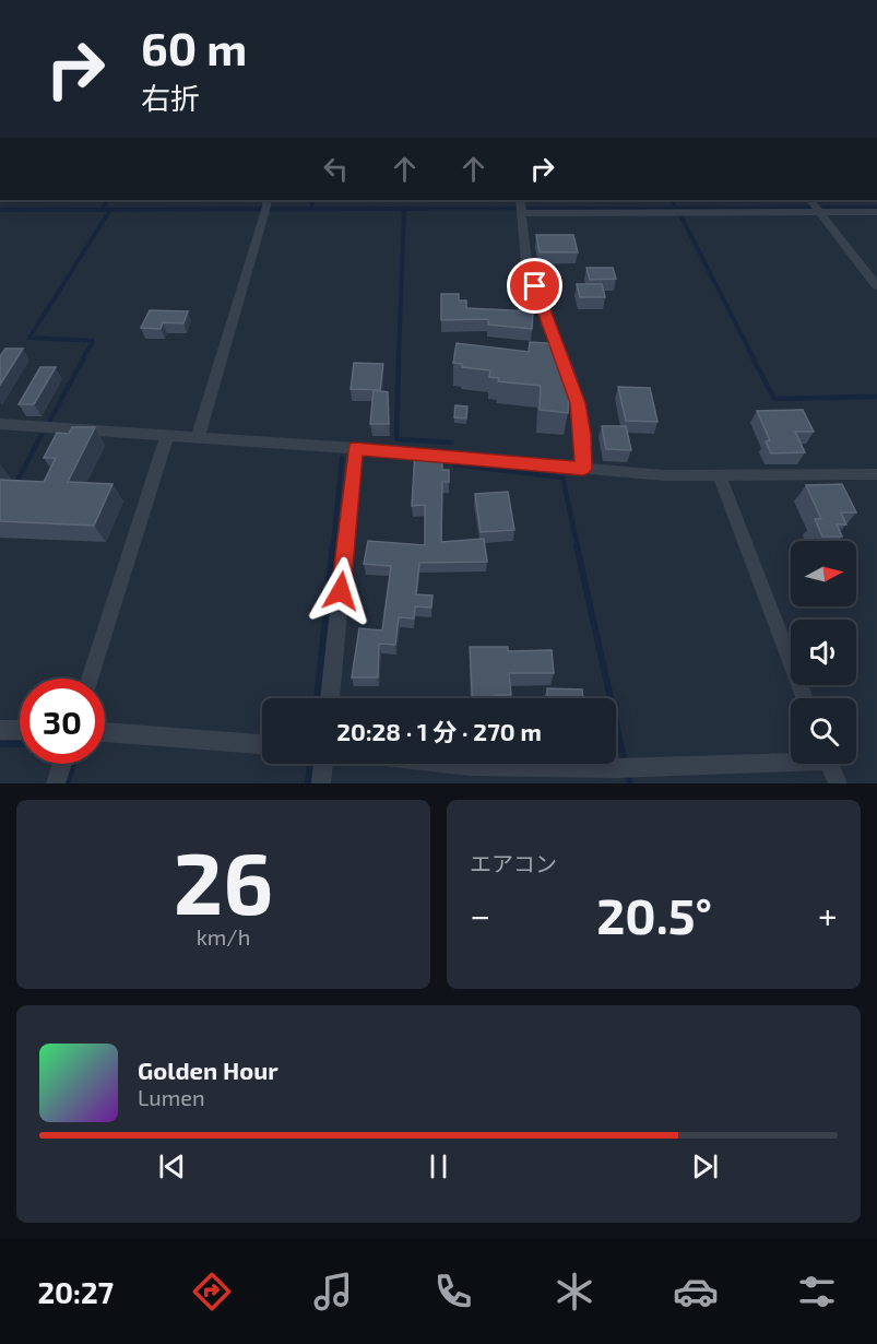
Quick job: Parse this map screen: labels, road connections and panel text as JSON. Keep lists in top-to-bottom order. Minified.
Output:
{"north":"right","page":{"turn":["60 m","右折"],"limit":"30","trip":"20:28 · 1 分 · 270 m","tile":[["26","km/h"],"エアコン"],"heat":["−","20.5°","+"],"song":["Golden Hour","Lumen"],"tabs":"20:27"}}
